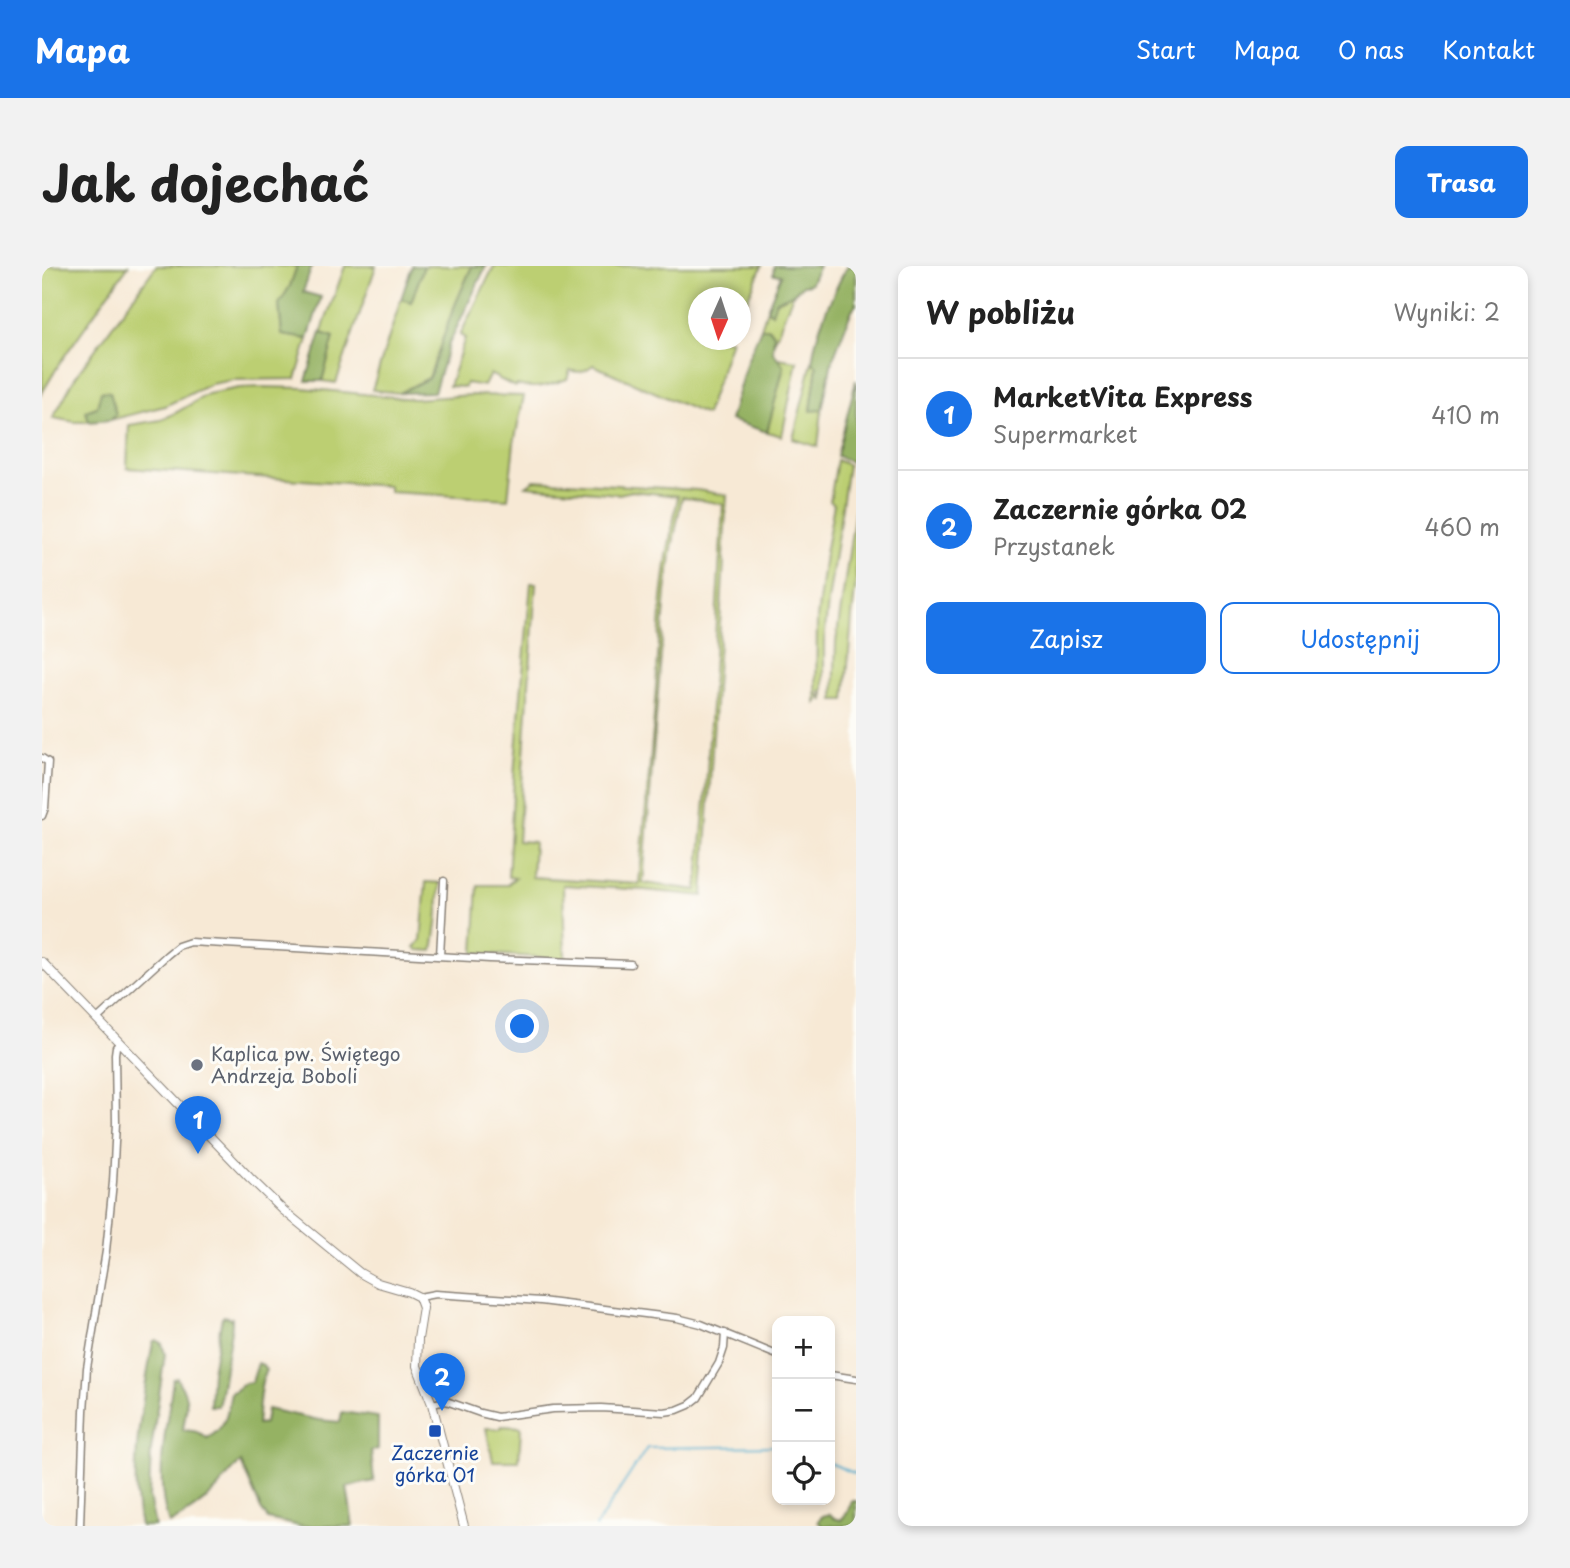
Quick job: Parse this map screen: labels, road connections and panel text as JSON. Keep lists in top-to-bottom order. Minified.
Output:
{"places":{"other":["Kaplica pw. Świętego Andrzeja Boboli"],"transit":["Zaczernie górka 01"]},"north":"bottom","page":{"header":"Mapa","nav":["Start","Mapa","O nas","Kontakt"],"title":"Jak dojechać","buttons":["Trasa",["Zapisz","Udostępnij"]],"heading":["W pobliżu","Wyniki: 2"],"list":[{"mark":"1","name":"MarketVita Express","note":"Supermarket","value":"410 m"},{"mark":"2","name":"Zaczernie górka 02","note":"Przystanek","value":"460 m"}],"pins":["1","2"],"map_buttons":["+","−"]}}
